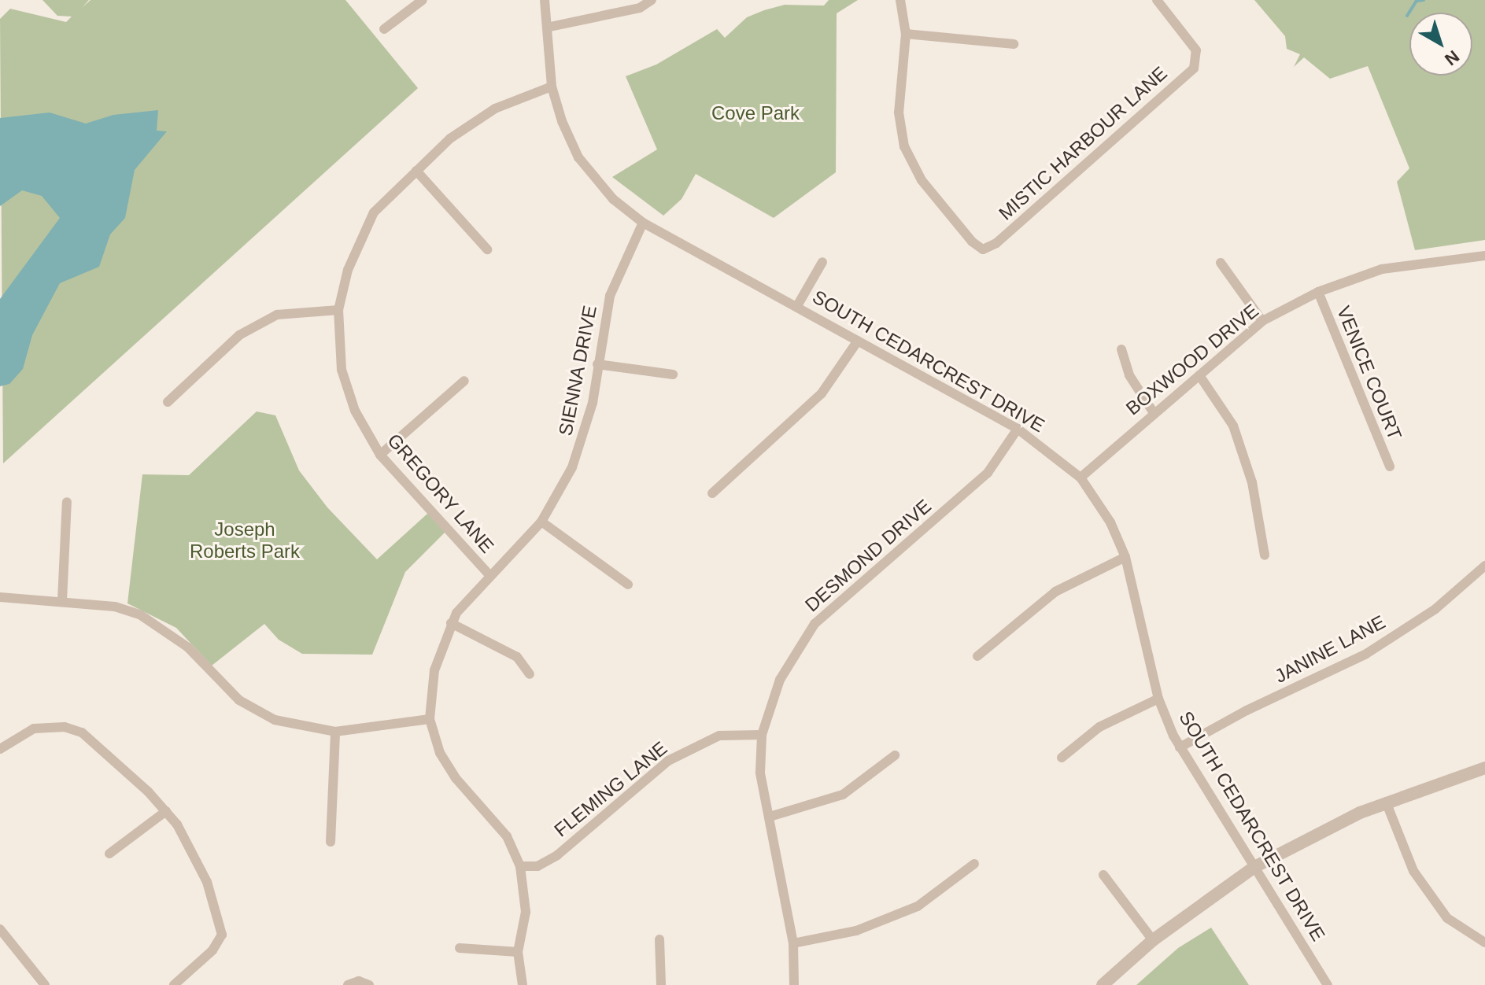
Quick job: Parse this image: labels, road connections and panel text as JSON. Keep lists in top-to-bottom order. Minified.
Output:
{"streets":{"street":["MISTIC HARBOUR LANE","BOXWOOD DRIVE","SOUTH CEDARCREST DRIVE","SIENNA DRIVE","VENICE COURT","GREGORY LANE","DESMOND DRIVE","JANINE LANE","FLEMING LANE"]},"crossings":[["BOXWOOD DRIVE","SOUTH CEDARCREST DRIVE"],["BOXWOOD DRIVE","VENICE COURT"],["SOUTH CEDARCREST DRIVE","SIENNA DRIVE"],["SOUTH CEDARCREST DRIVE","GREGORY LANE"],["SOUTH CEDARCREST DRIVE","DESMOND DRIVE"],["SOUTH CEDARCREST DRIVE","JANINE LANE"],["SIENNA DRIVE","GREGORY LANE"],["SIENNA DRIVE","FLEMING LANE"],["DESMOND DRIVE","FLEMING LANE"]],"parks":["Cove Park","Joseph Roberts Park"],"north":"bottom right"}
